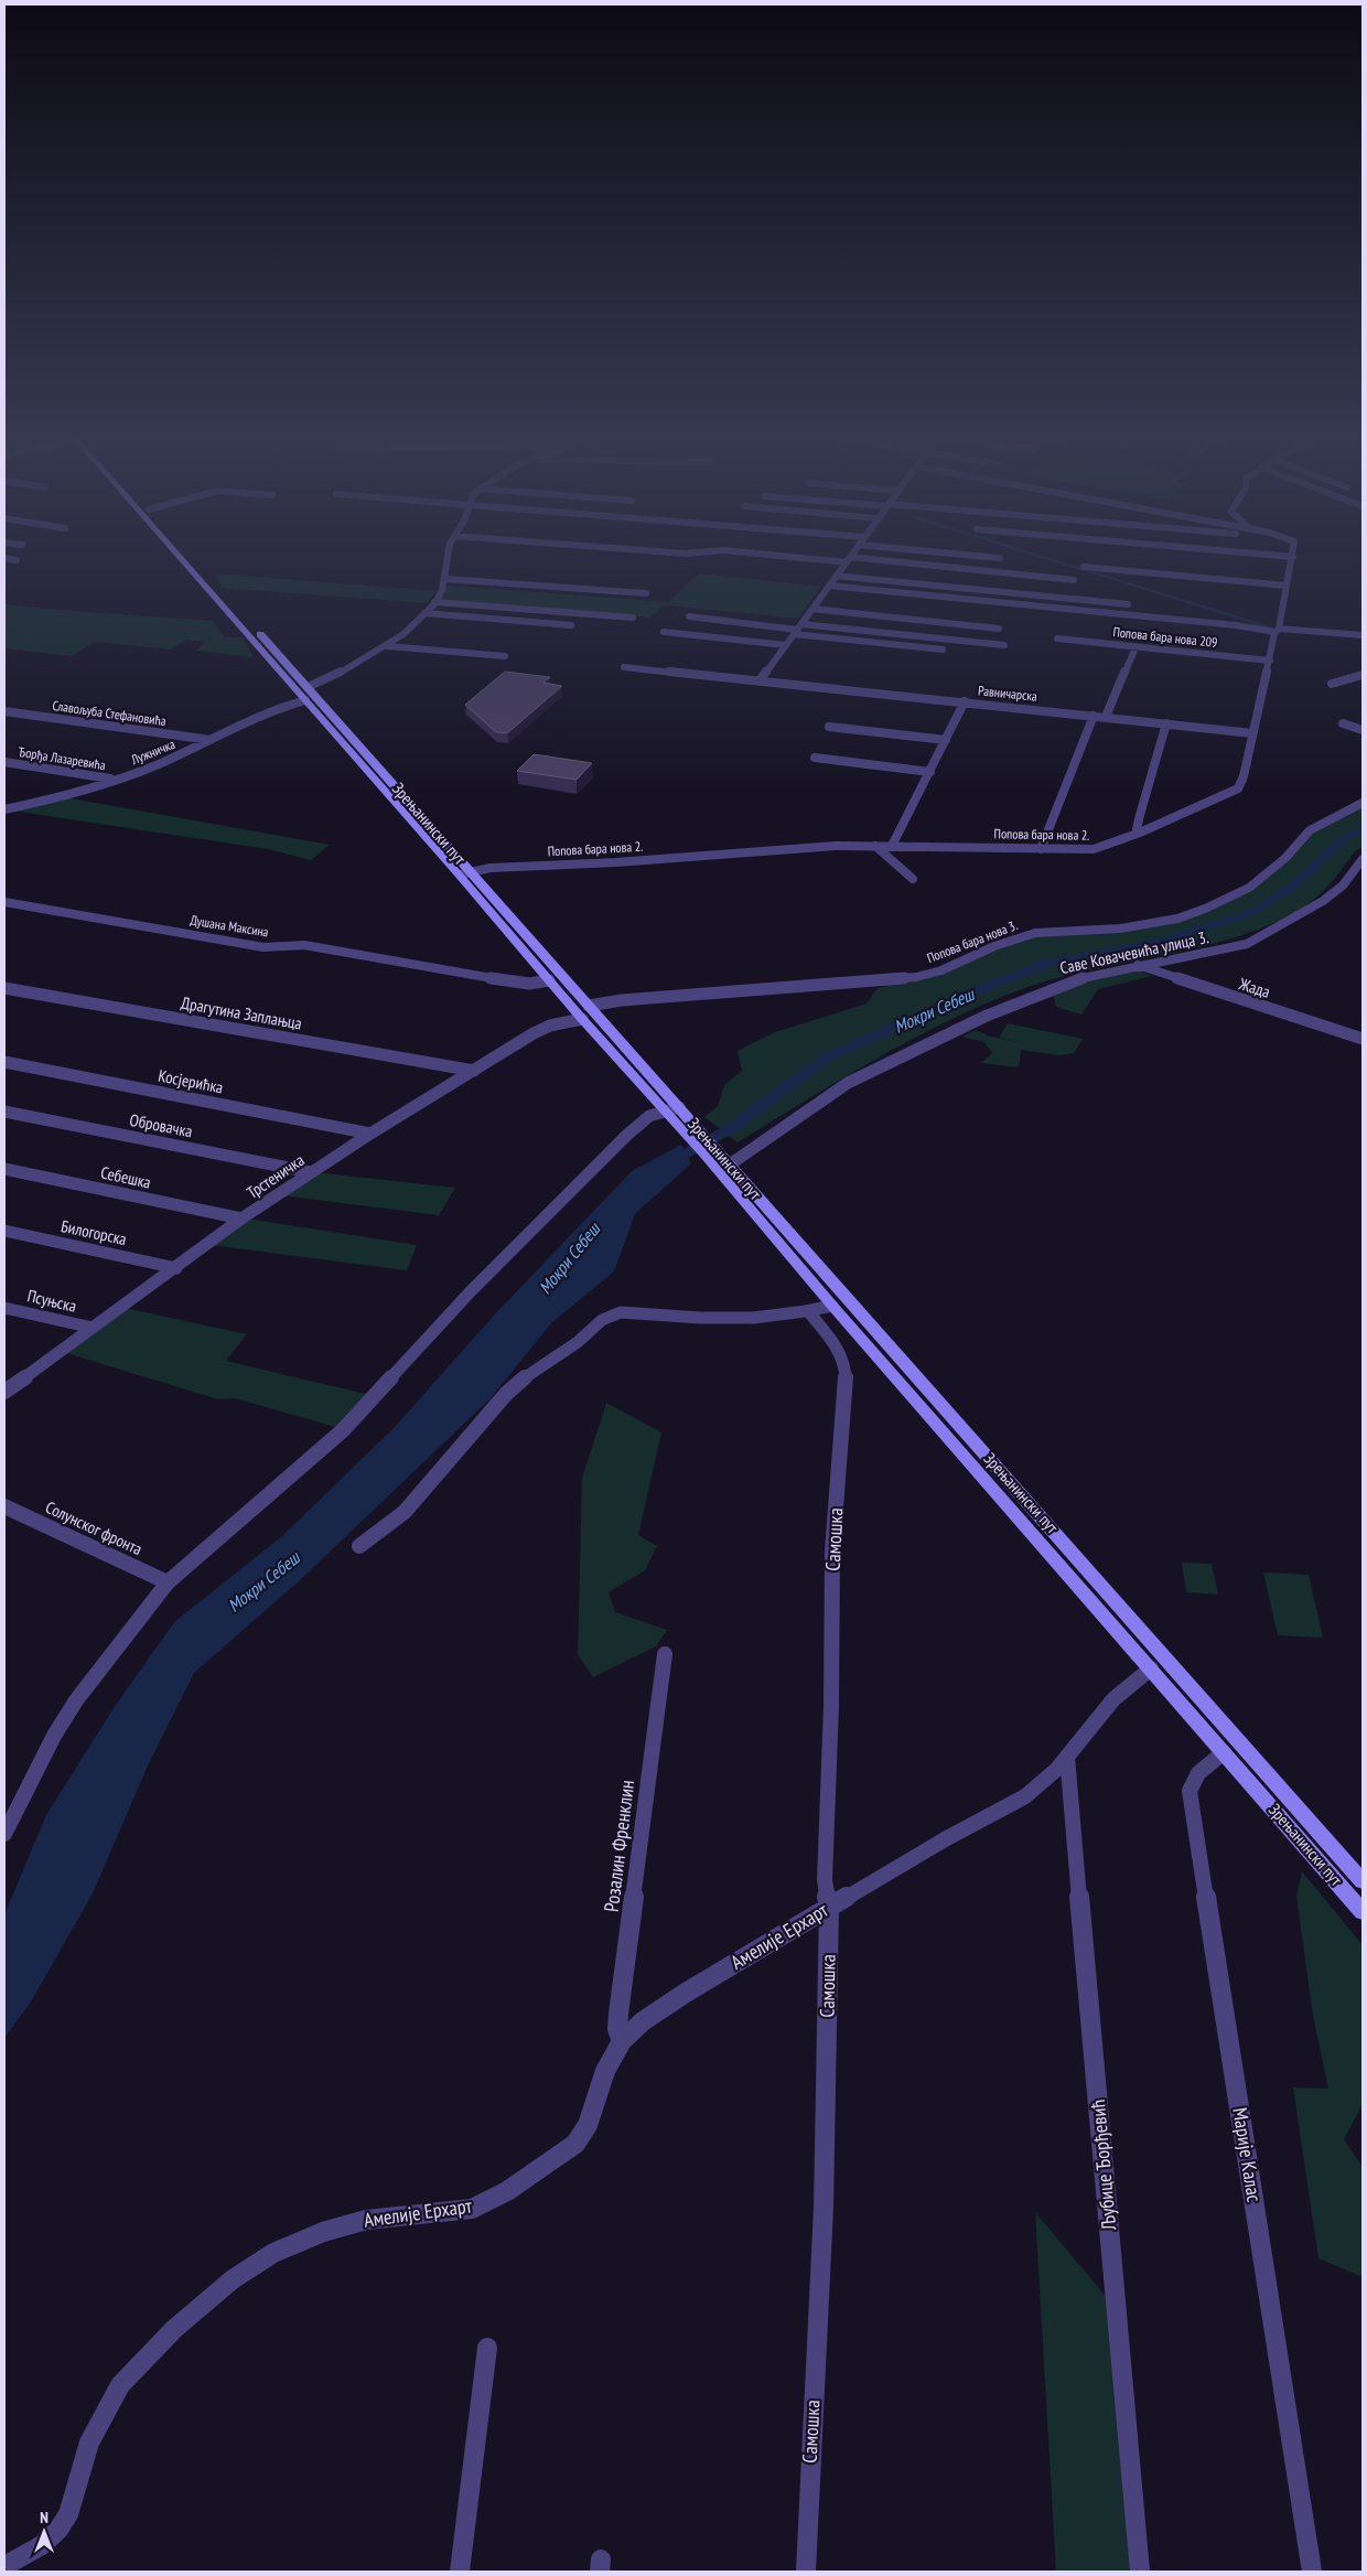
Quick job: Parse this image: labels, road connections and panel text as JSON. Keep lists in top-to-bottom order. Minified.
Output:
{"streets":{"main road":["Зрењанински пут"],"street":["Попова бара нова 209","Равничарска","Славољуба Стефановића","Лужничка","Ђорђа Лазаревића","Попова бара нова 2.","Душана Максина","Попова бара нова 3.","Саве Ковачевића улица 3.","Жада","Драгутина Заплањца","Косјерићка","Обровачка","Трстеничка","Себешка","Билогорска","Псуњска","Солунског фронта","Самошка","Розалин Френклин","Амелије Ерхарт","Марије Калас","Љубице Ђорђевић"]},"crossings":[["Попова бара нова 209","Попова бара нова 2."],["Равничарска","Попова бара нова 2."],["Славољуба Стефановића","Лужничка"],["Лужничка","Ђорђа Лазаревића"],["Лужничка","Зрењанински пут"],["Зрењанински пут","Попова бара нова 2."],["Зрењанински пут","Душана Максина"],["Зрењанински пут","Попова бара нова 3."],["Зрењанински пут","Саве Ковачевића улица 3."],["Зрењанински пут","Трстеничка"],["Зрењанински пут","Амелије Ерхарт"],["Зрењанински пут","Марије Калас"],["Саве Ковачевића улица 3.","Жада"],["Драгутина Заплањца","Трстеничка"],["Косјерићка","Трстеничка"],["Обровачка","Трстеничка"],["Трстеничка","Себешка"],["Трстеничка","Билогорска"],["Трстеничка","Псуњска"],["Самошка","Амелије Ерхарт"],["Розалин Френклин","Амелије Ерхарт"],["Амелије Ерхарт","Љубице Ђорђевић"]],"water":["Мокри Себеш"],"north":"top"}
